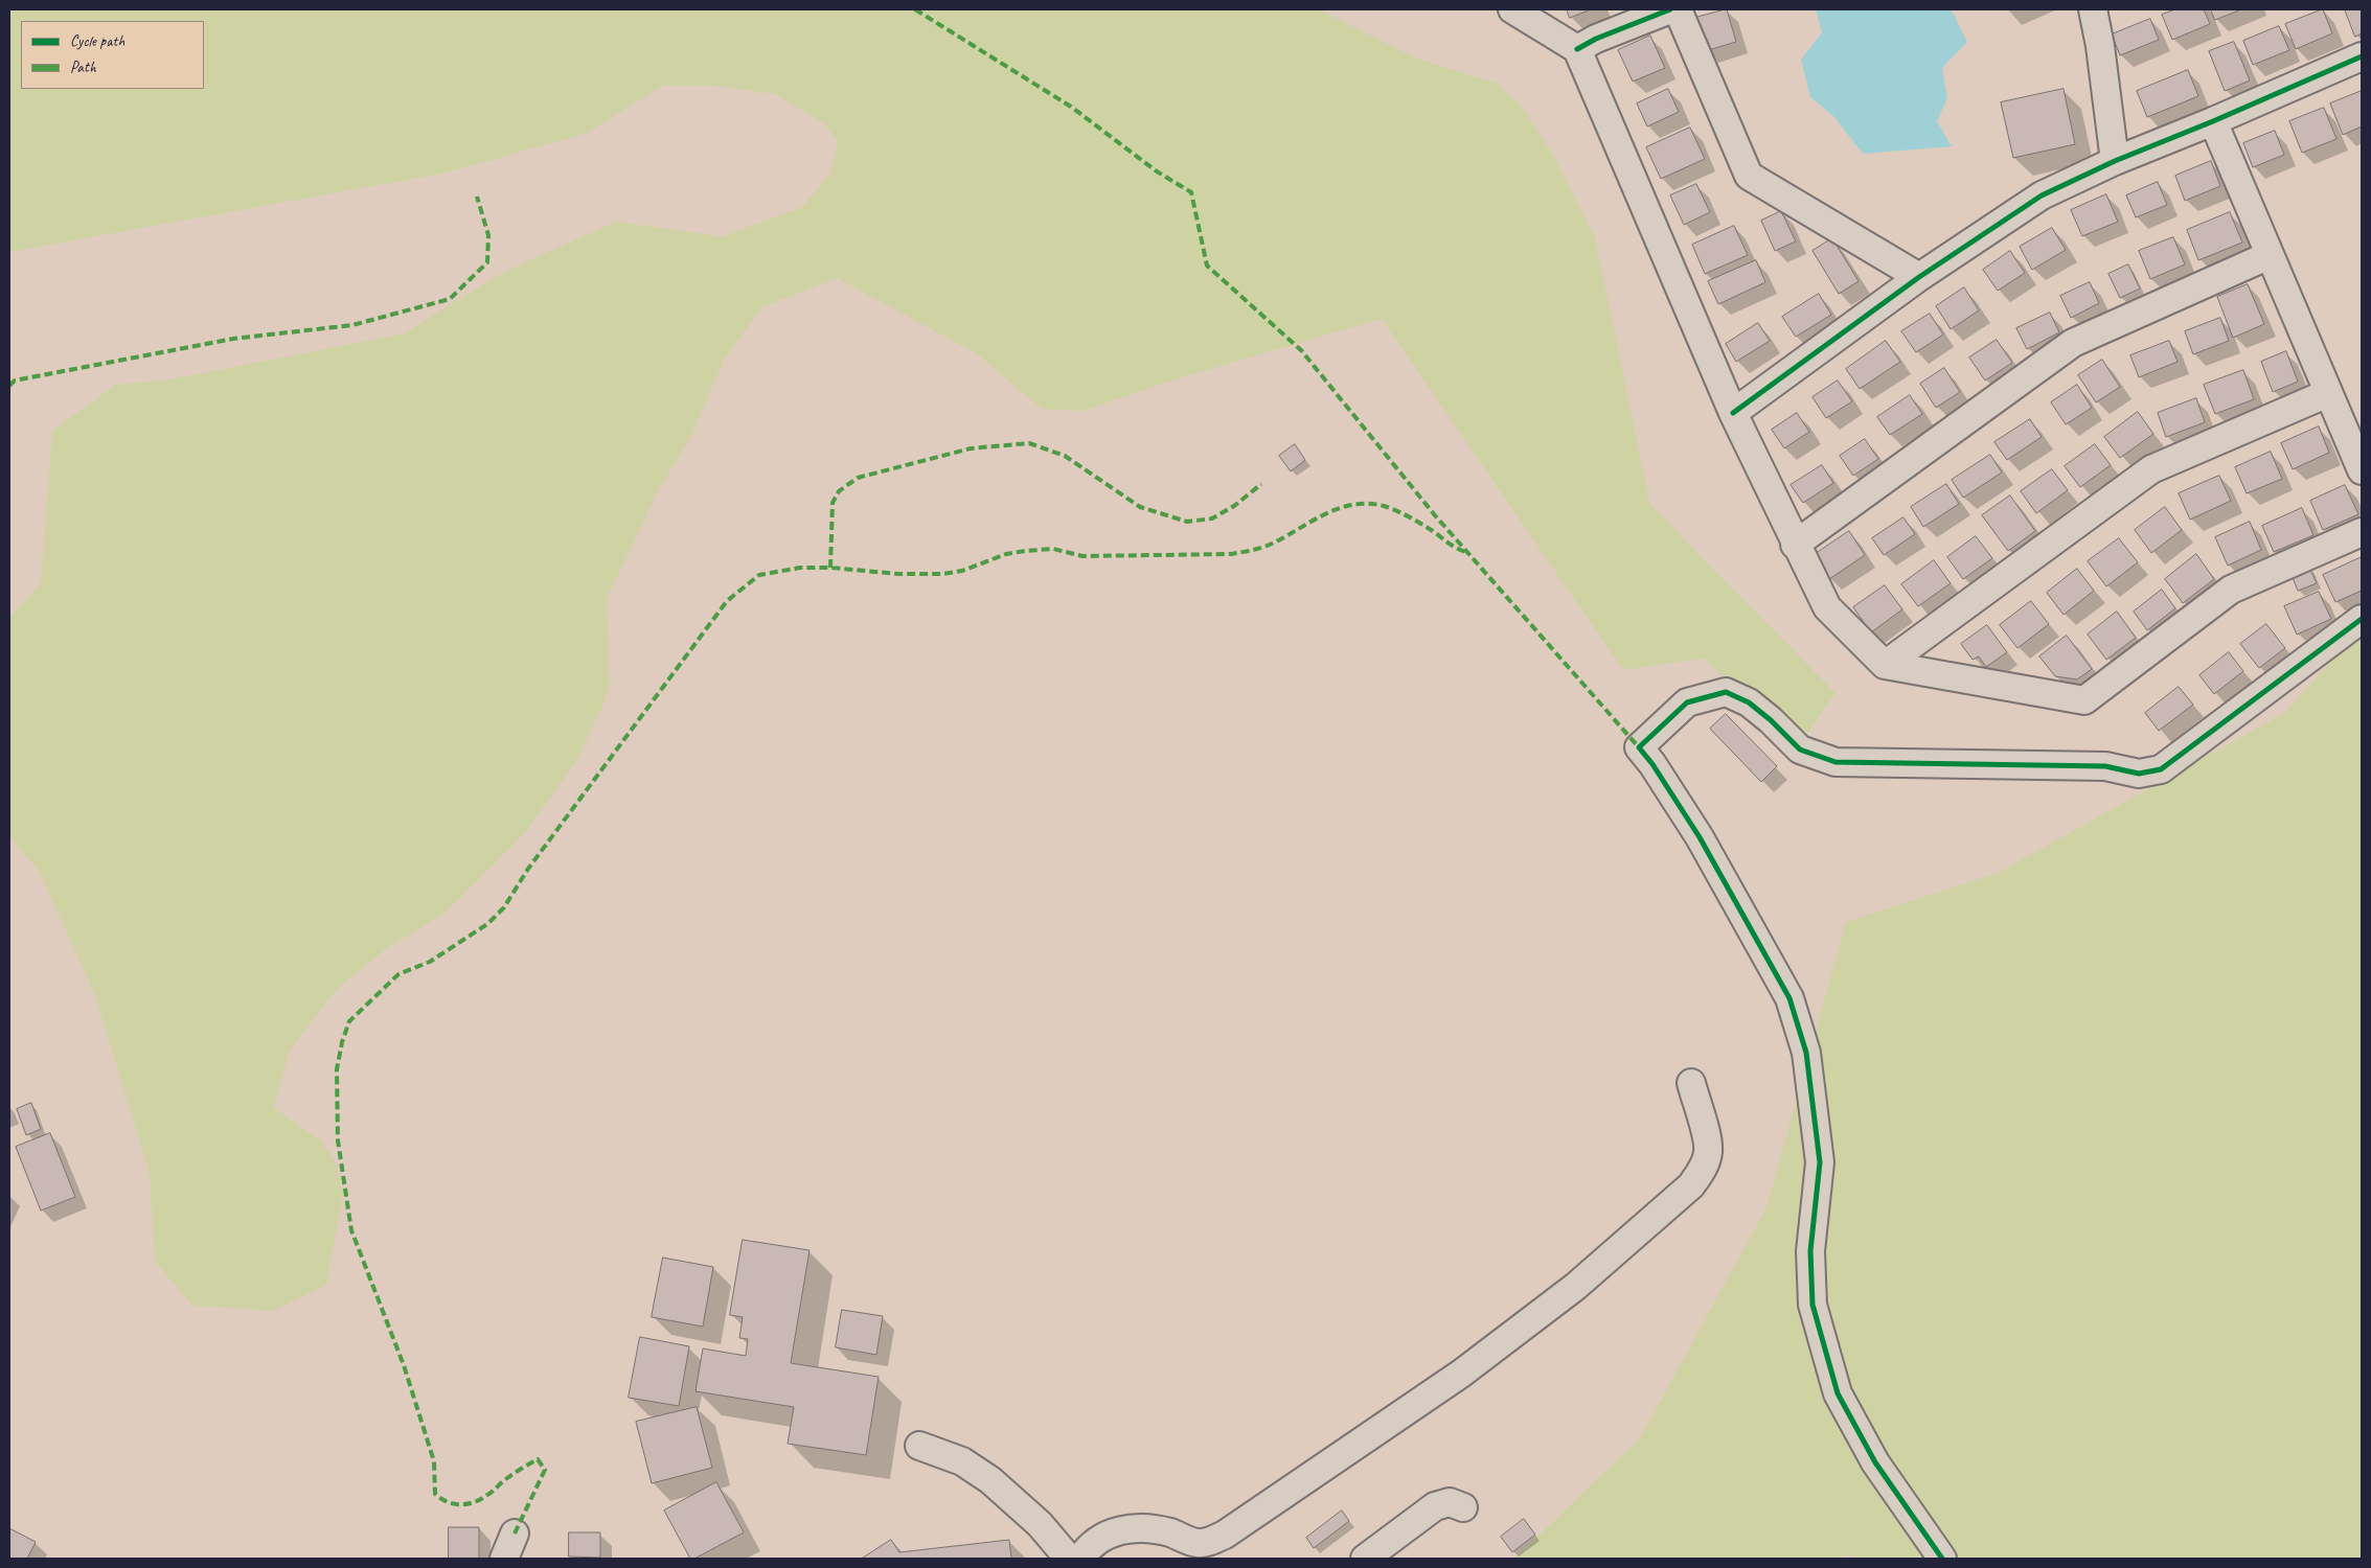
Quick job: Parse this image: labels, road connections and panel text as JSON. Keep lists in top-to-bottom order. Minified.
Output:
{"legend":["Cycle path","Path"]}
